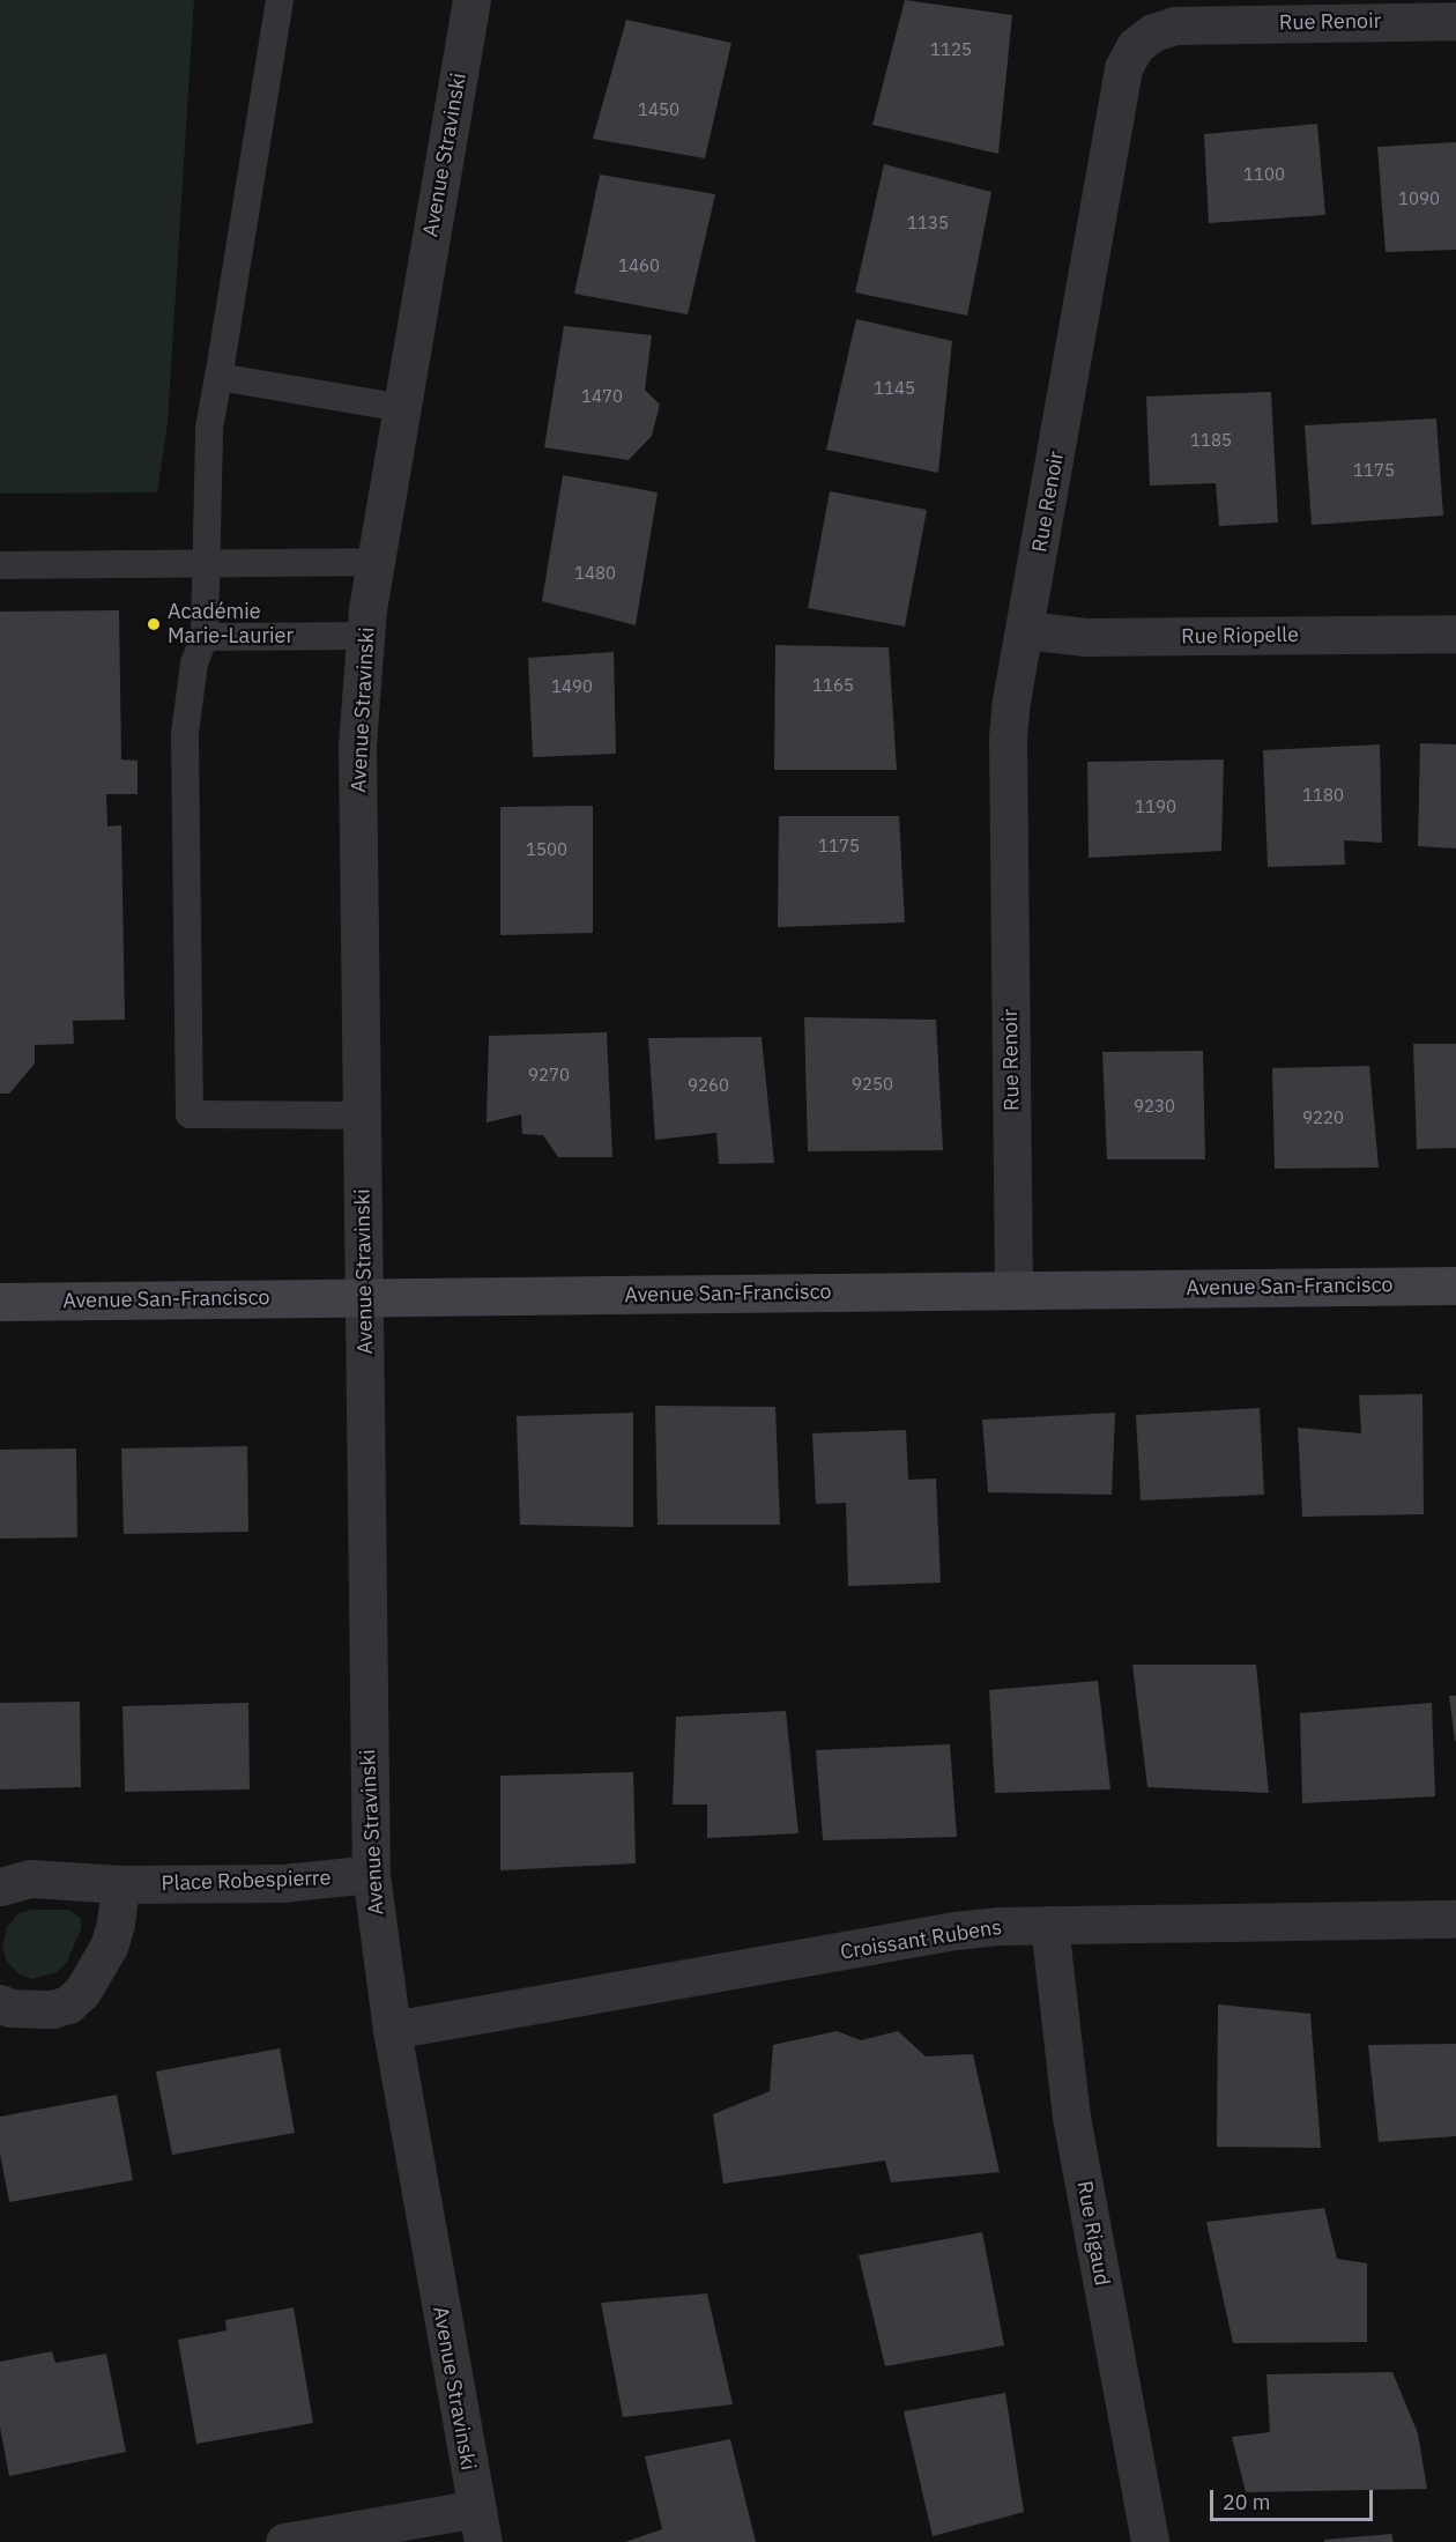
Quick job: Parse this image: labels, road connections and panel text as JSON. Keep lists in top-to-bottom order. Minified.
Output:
{"streets":{"street":["Rue Renoir","Avenue Stravinski","Rue Riopelle","Avenue San-Francisco","Place Robespierre","Croissant Rubens","Rue Rigaud"]},"crossings":[["Rue Renoir","Rue Riopelle"],["Rue Renoir","Avenue San-Francisco"],["Avenue Stravinski","Avenue San-Francisco"],["Avenue Stravinski","Place Robespierre"],["Avenue Stravinski","Croissant Rubens"],["Croissant Rubens","Rue Rigaud"]],"places":["Académie Marie-Laurier"],"house_numbers":["1125","1450","1100","1090","1135","1460","1145","1470","1185","1175","1480","1165","1490","1180","1190","1175","1500","9270","9250","9260","9230","9220"],"scale_bar":"20 m"}
